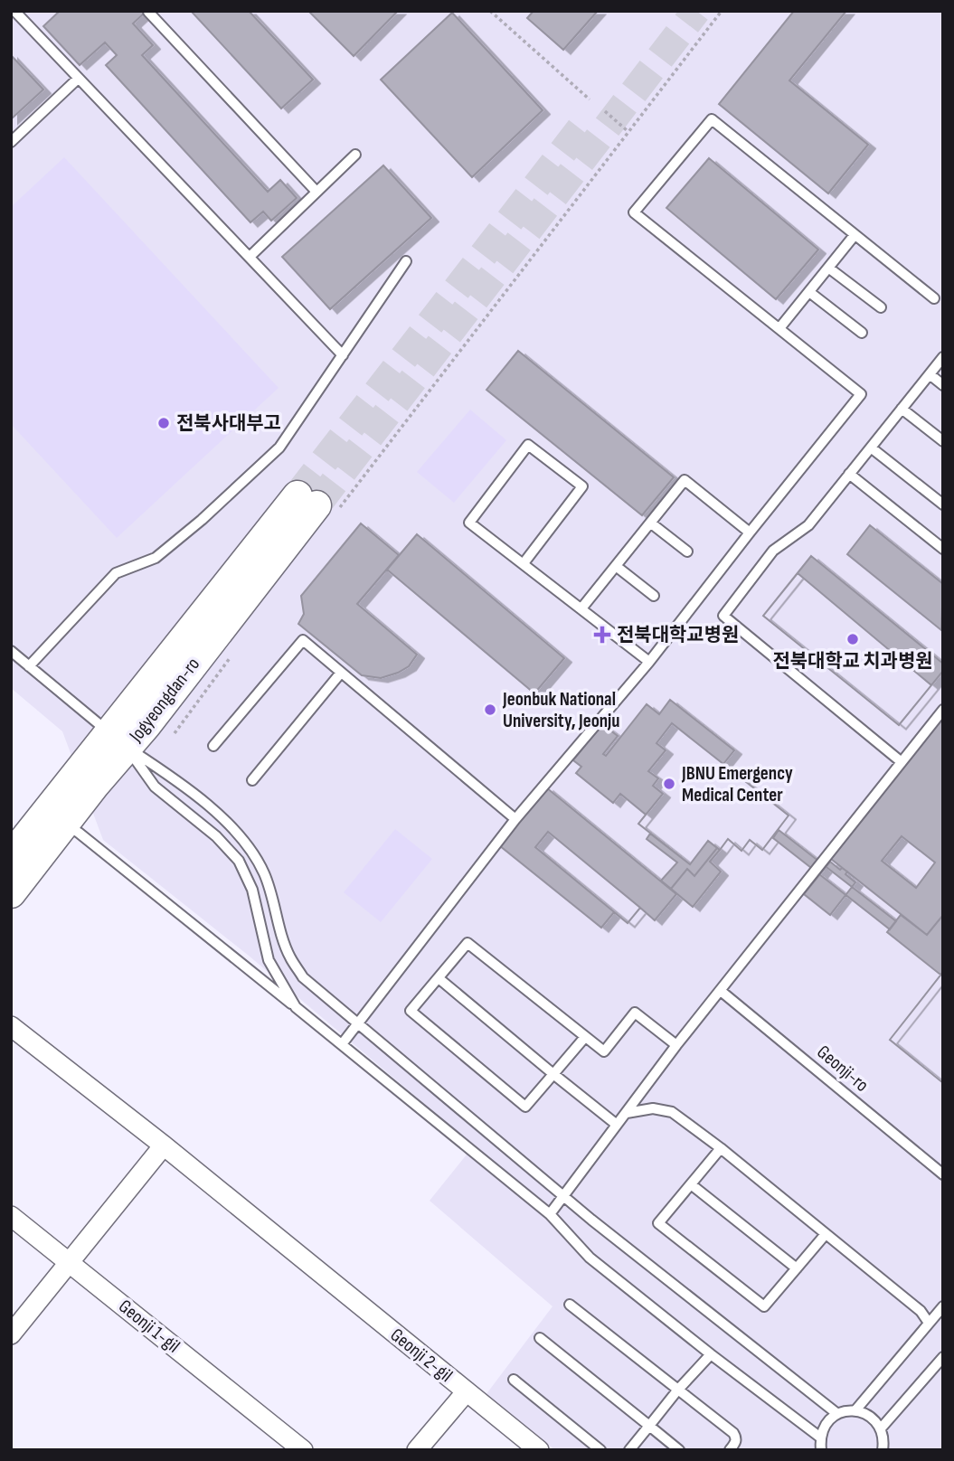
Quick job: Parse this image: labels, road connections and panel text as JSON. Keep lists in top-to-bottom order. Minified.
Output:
{"streets":{"street":["Jogyeongdan-ro","Geonji 1-gil","Geonji 2-gil"],"lane":["Geonji-ro"]},"places":{"other":["전북사대부고","전북대학교 치과병원","Jeonbuk National University, Jeonju","JBNU Emergency Medical Center"],"health":["전북대학교병원"]}}
